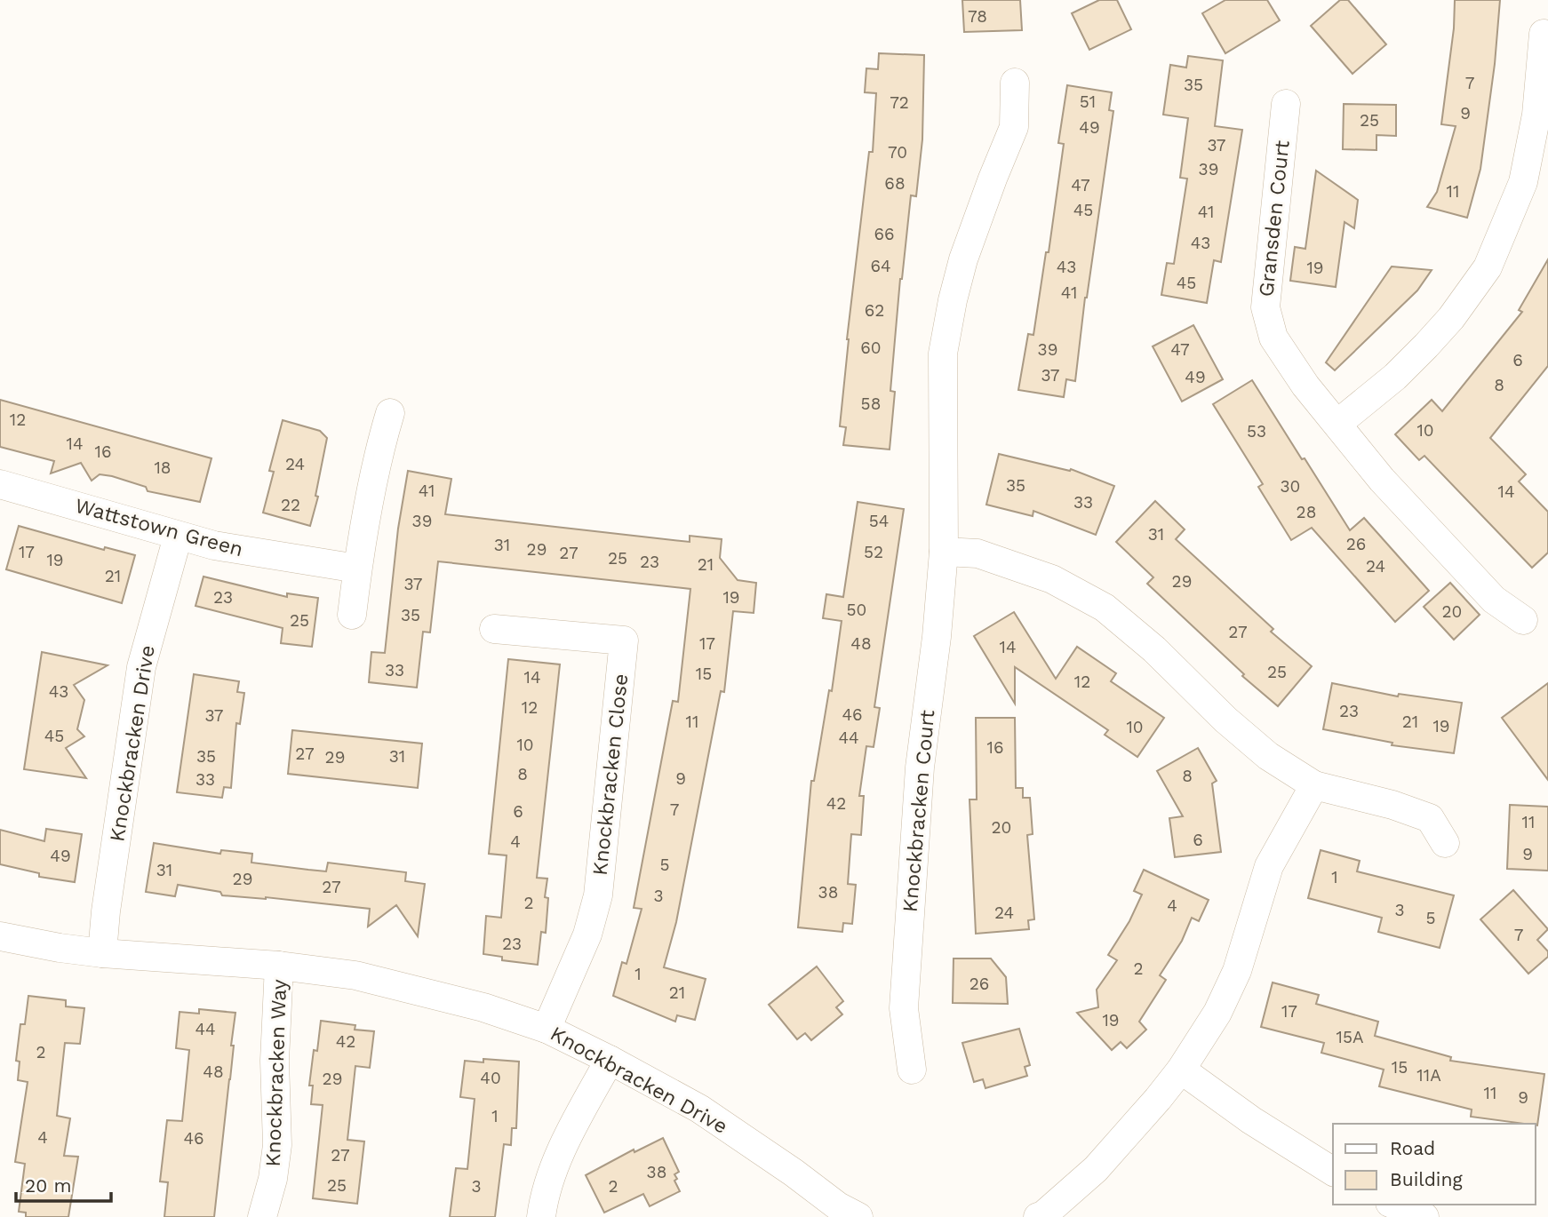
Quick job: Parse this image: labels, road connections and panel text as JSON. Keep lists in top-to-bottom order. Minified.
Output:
{"streets":{"street":["Gransden Court","Wattstown Green","Knockbracken Drive","Knockbracken Close","Knockbracken Court","Knockbracken Way"]},"crossings":[["Wattstown Green","Knockbracken Drive"],["Knockbracken Drive","Knockbracken Close"],["Knockbracken Drive","Knockbracken Way"]],"house_numbers":["78","7","35","51","72","9","25","49","37","70","39","68","47","11","45","41","66","43","64","43","19","45","41","62","60","39","47","6","37","49","8","58","12","10","53","14","16","24","18","35","30","41","14","33","22","28","39","54","31","26","31","29","17","52","27","25","19","23","21","24","21","29","37","23","19","50","20","35","25","27","17","48","14","33","25","15","14","12","43","12","23","46","37","11","21","19","10","45","44","10","16","27","35","31","29","8","8","9","33","42","7","6","11","20","6","4","9","49","5","31","1","29","27","38","3","2","4","3","24","5","7","23","2","1","26","21","17","19","44","15A","42","2","15","48","11A","40","29","11","9","1","4","46","27","38","25","3","2"],"legend":["Road","Building"],"scale_bar":"20 m"}
